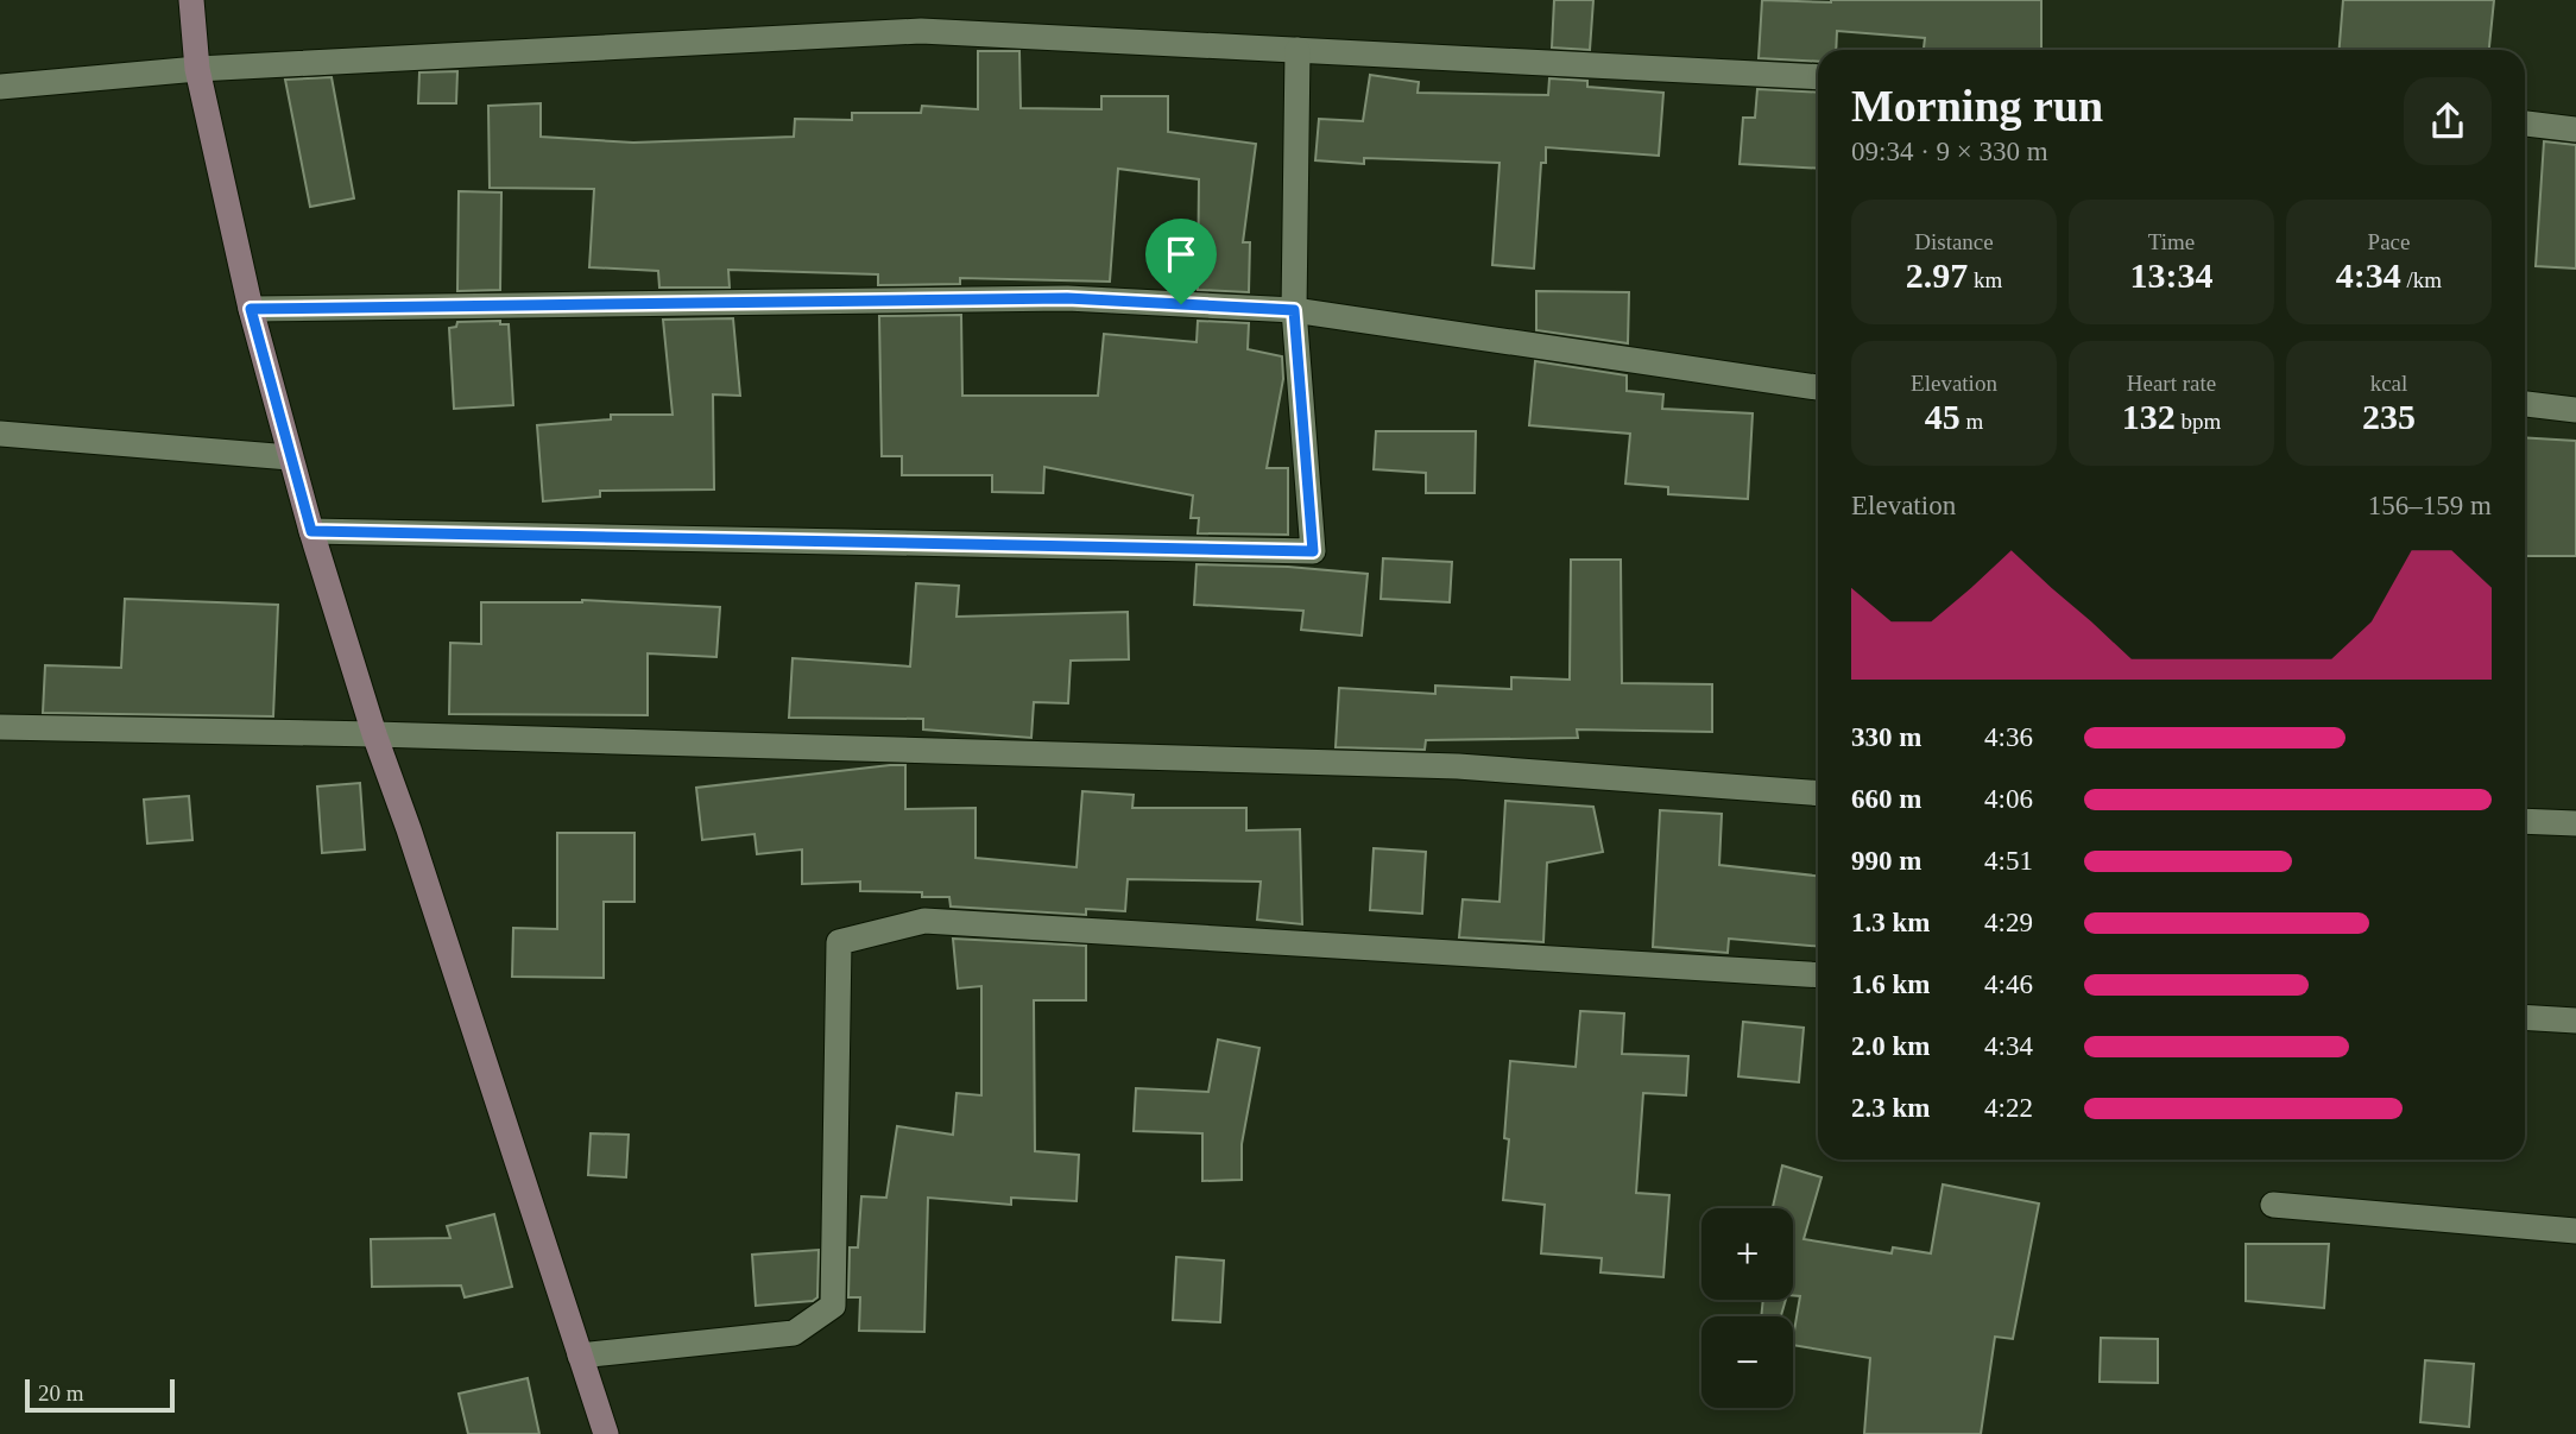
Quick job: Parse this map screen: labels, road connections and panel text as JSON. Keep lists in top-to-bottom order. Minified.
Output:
{"scale_bar":"20 m","page":{"heading":["Morning run","09:34 · 9 × 330 m"],"stats":[["Distance","2.97 km"],["Time","13:34"],["Pace","4:34 /km"],["Elevation","45 m"],["Heart rate","132 bpm"],["kcal","235"]],"chart":["Elevation","156–159 m"],"list":[{"name":"330 m","note":"4:36"},{"name":"660 m","note":"4:06"},{"name":"990 m","note":"4:51"},{"name":"1.3 km","note":"4:29"},{"name":"1.6 km","note":"4:46"},{"name":"2.0 km","note":"4:34"},{"name":"2.3 km","note":"4:22"}],"map_buttons":["+","−"],"scale":"20 m"}}
